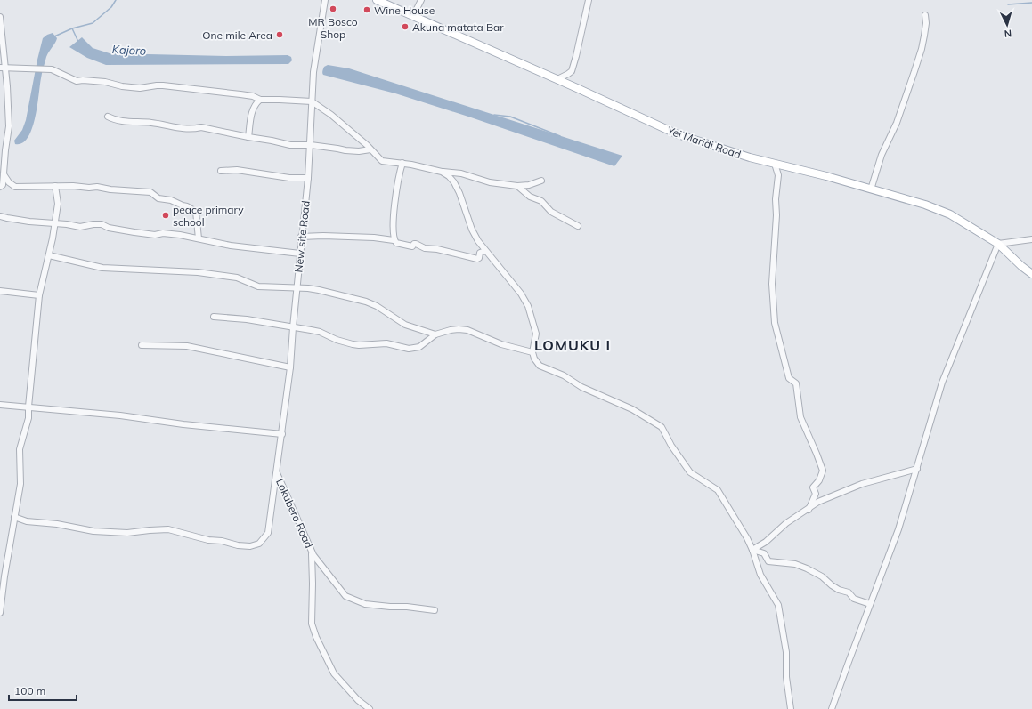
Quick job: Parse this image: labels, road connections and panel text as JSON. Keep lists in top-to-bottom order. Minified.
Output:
{"streets":{"main road":["Yei Maridi Road"],"street":["New site Road","Lokubero Road"]},"crossings":[["New site Road","Lokubero Road"]],"districts":["LOMUKU I"],"water":["Kajoro"],"places":["MR Bosco Shop","Wine House","Akuna matata Bar","One mile Area","peace primary school"],"scale_bar":"100 m","north":"bottom"}
